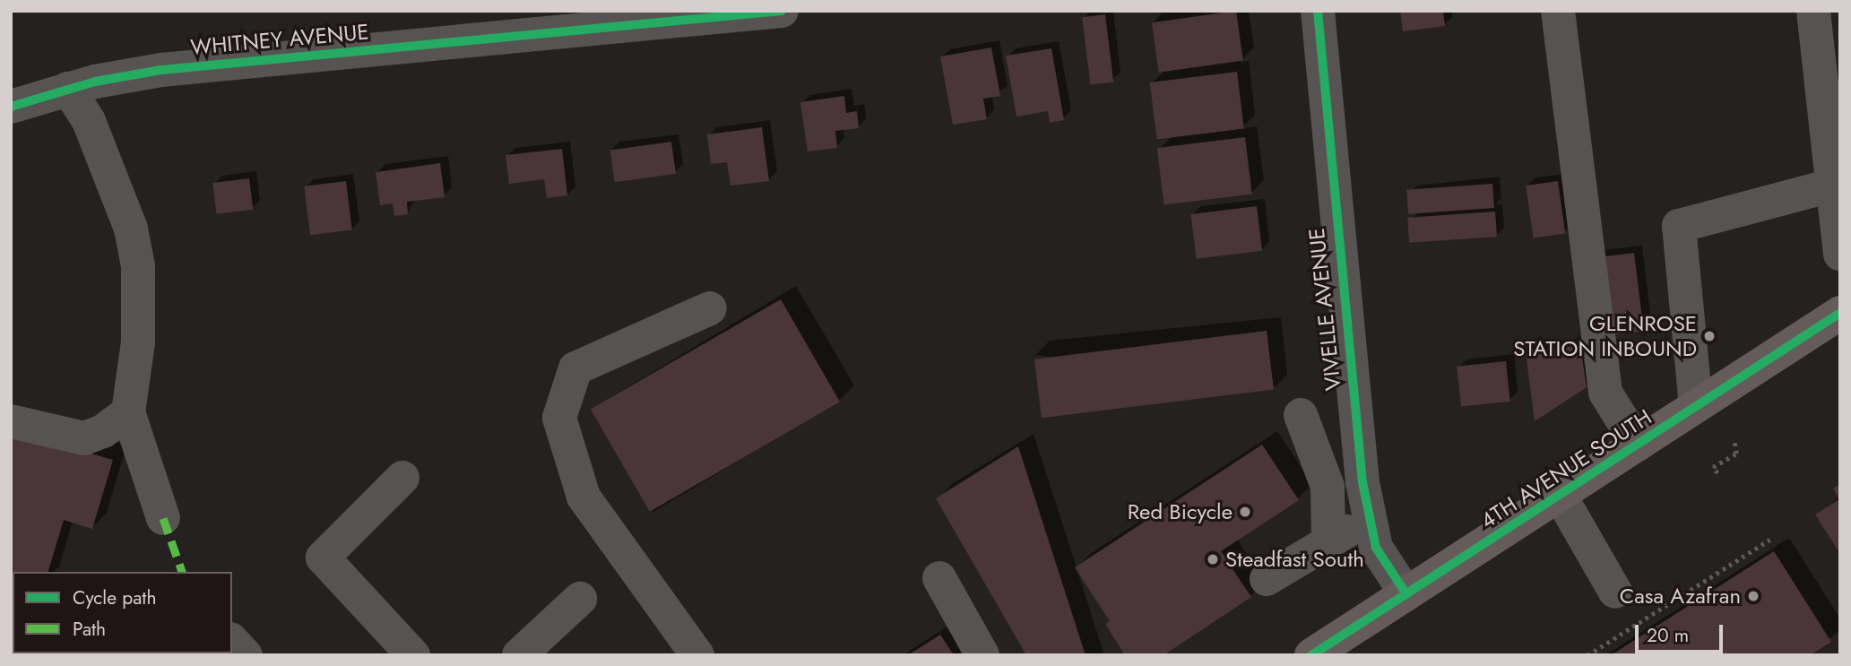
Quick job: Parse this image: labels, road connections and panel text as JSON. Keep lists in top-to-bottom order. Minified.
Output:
{"streets":{"main road":["4TH AVENUE SOUTH"],"street":["WHITNEY AVENUE","VIVELLE AVENUE"]},"crossings":[["VIVELLE AVENUE","4TH AVENUE SOUTH"]],"places":["GLENROSE STATION INBOUND","Red Bicycle","Steadfast South","Casa Azafran"],"legend":["Cycle path","Path"],"scale_bar":"20 m"}
